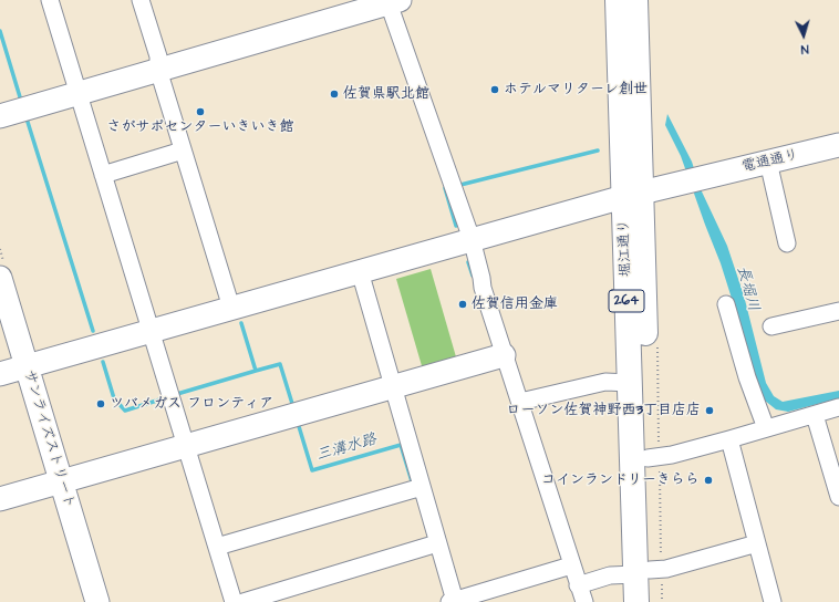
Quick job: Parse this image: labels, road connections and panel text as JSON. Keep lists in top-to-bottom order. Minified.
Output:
{"streets":{"highway":["堀江通り","264"],"street":["電通通り","サンライズストリート"]},"crossings":[["電通通り","堀江通り"],["電通通り","サンライズストリート"]],"water":["長堀川","三溝水路"],"places":["ホテルマリターレ創世","佐賀県駅北館","さがサポセンターいきいき館","佐賀信用金庫","ツバメガス フロンティア","ローソン佐賀神野西3丁目店店","コインランドリーきらら"],"north":"bottom"}
